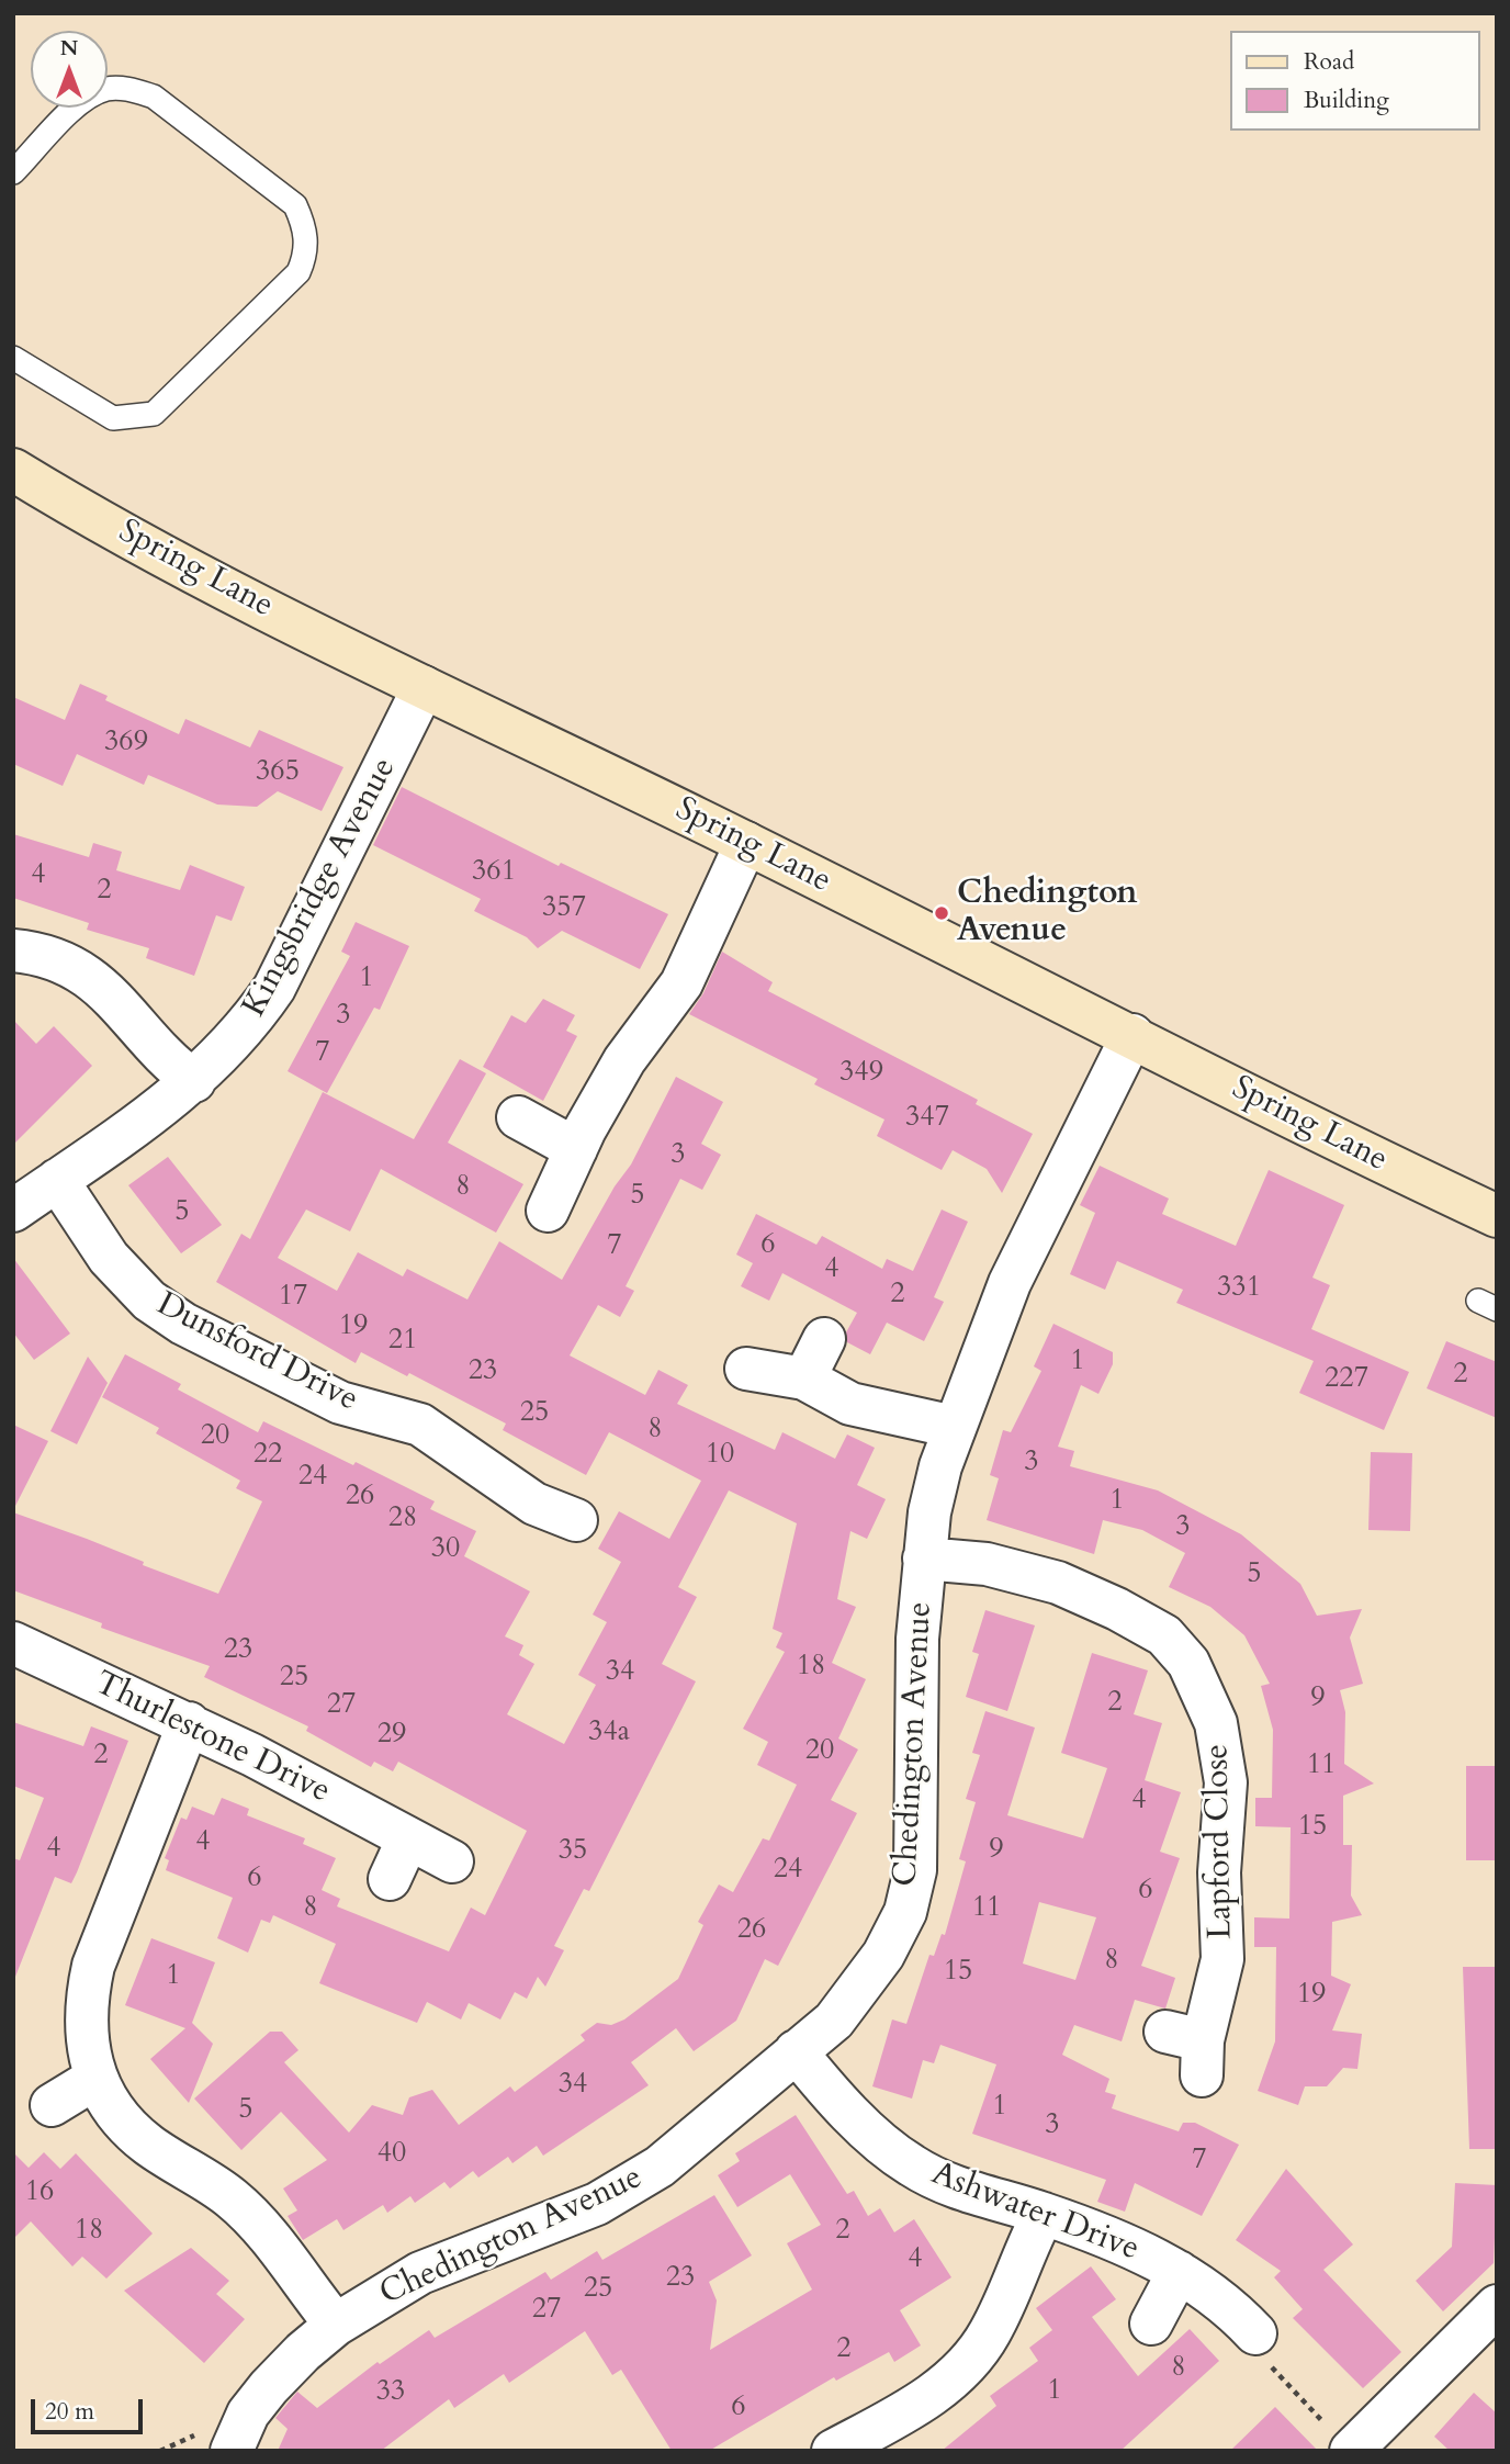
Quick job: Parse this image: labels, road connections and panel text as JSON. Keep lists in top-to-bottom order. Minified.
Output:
{"streets":{"street":["Spring Lane","Kingsbridge Avenue","Dunsford Drive","Thurlestone Drive","Chedington Avenue","Lapford Close","Ashwater Drive"]},"crossings":[["Spring Lane","Kingsbridge Avenue"],["Spring Lane","Chedington Avenue"],["Kingsbridge Avenue","Dunsford Drive"],["Chedington Avenue","Lapford Close"],["Chedington Avenue","Ashwater Drive"]],"places":["Chedington Avenue"],"house_numbers":["369","365","361","4","2","357","1","3","7","349","347","3","8","5","5","6","7","4","331","2","17","19","21","1","23","2","227","25","8","20","22","10","3","24","26","1","28","3","30","5","23","18","34","25","9","2","27","34a","29","20","2","11","4","15","4","4","9","35","24","6","6","8","11","26","8","15","1","19","34","1","5","3","40","7","16","18","2","4","23","25","27","2","8","1","33","6"],"legend":["Road","Building"],"scale_bar":"20 m","north":"top"}
